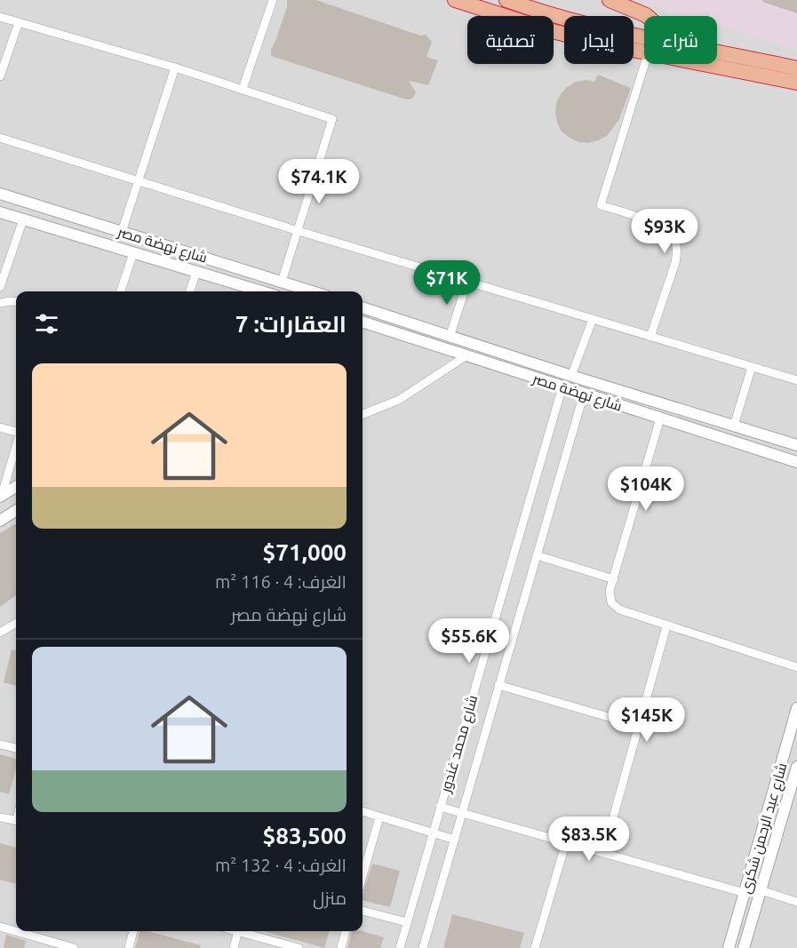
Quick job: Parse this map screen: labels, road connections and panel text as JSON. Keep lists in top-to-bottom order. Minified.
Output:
{"streets":{"street":["شارع نهضة مصر","شارع محمد غندور","شارع عبد الرحمن شكرى"]},"crossings":[["شارع نهضة مصر","شارع محمد غندور"]],"page":{"chip":["شراء","إيجار","تصفية"],"price":["$74.1K","$93K","$71K","$104K","$55.6K","$145K","$83.5K"],"heading":"العقارات: 7","list":[{"name":"$71,000","note":"الغرف: 4 · 116 m² · شارع نهضة مصر"},{"name":"$83,500","note":"الغرف: 4 · 132 m² · منزل"}]}}
